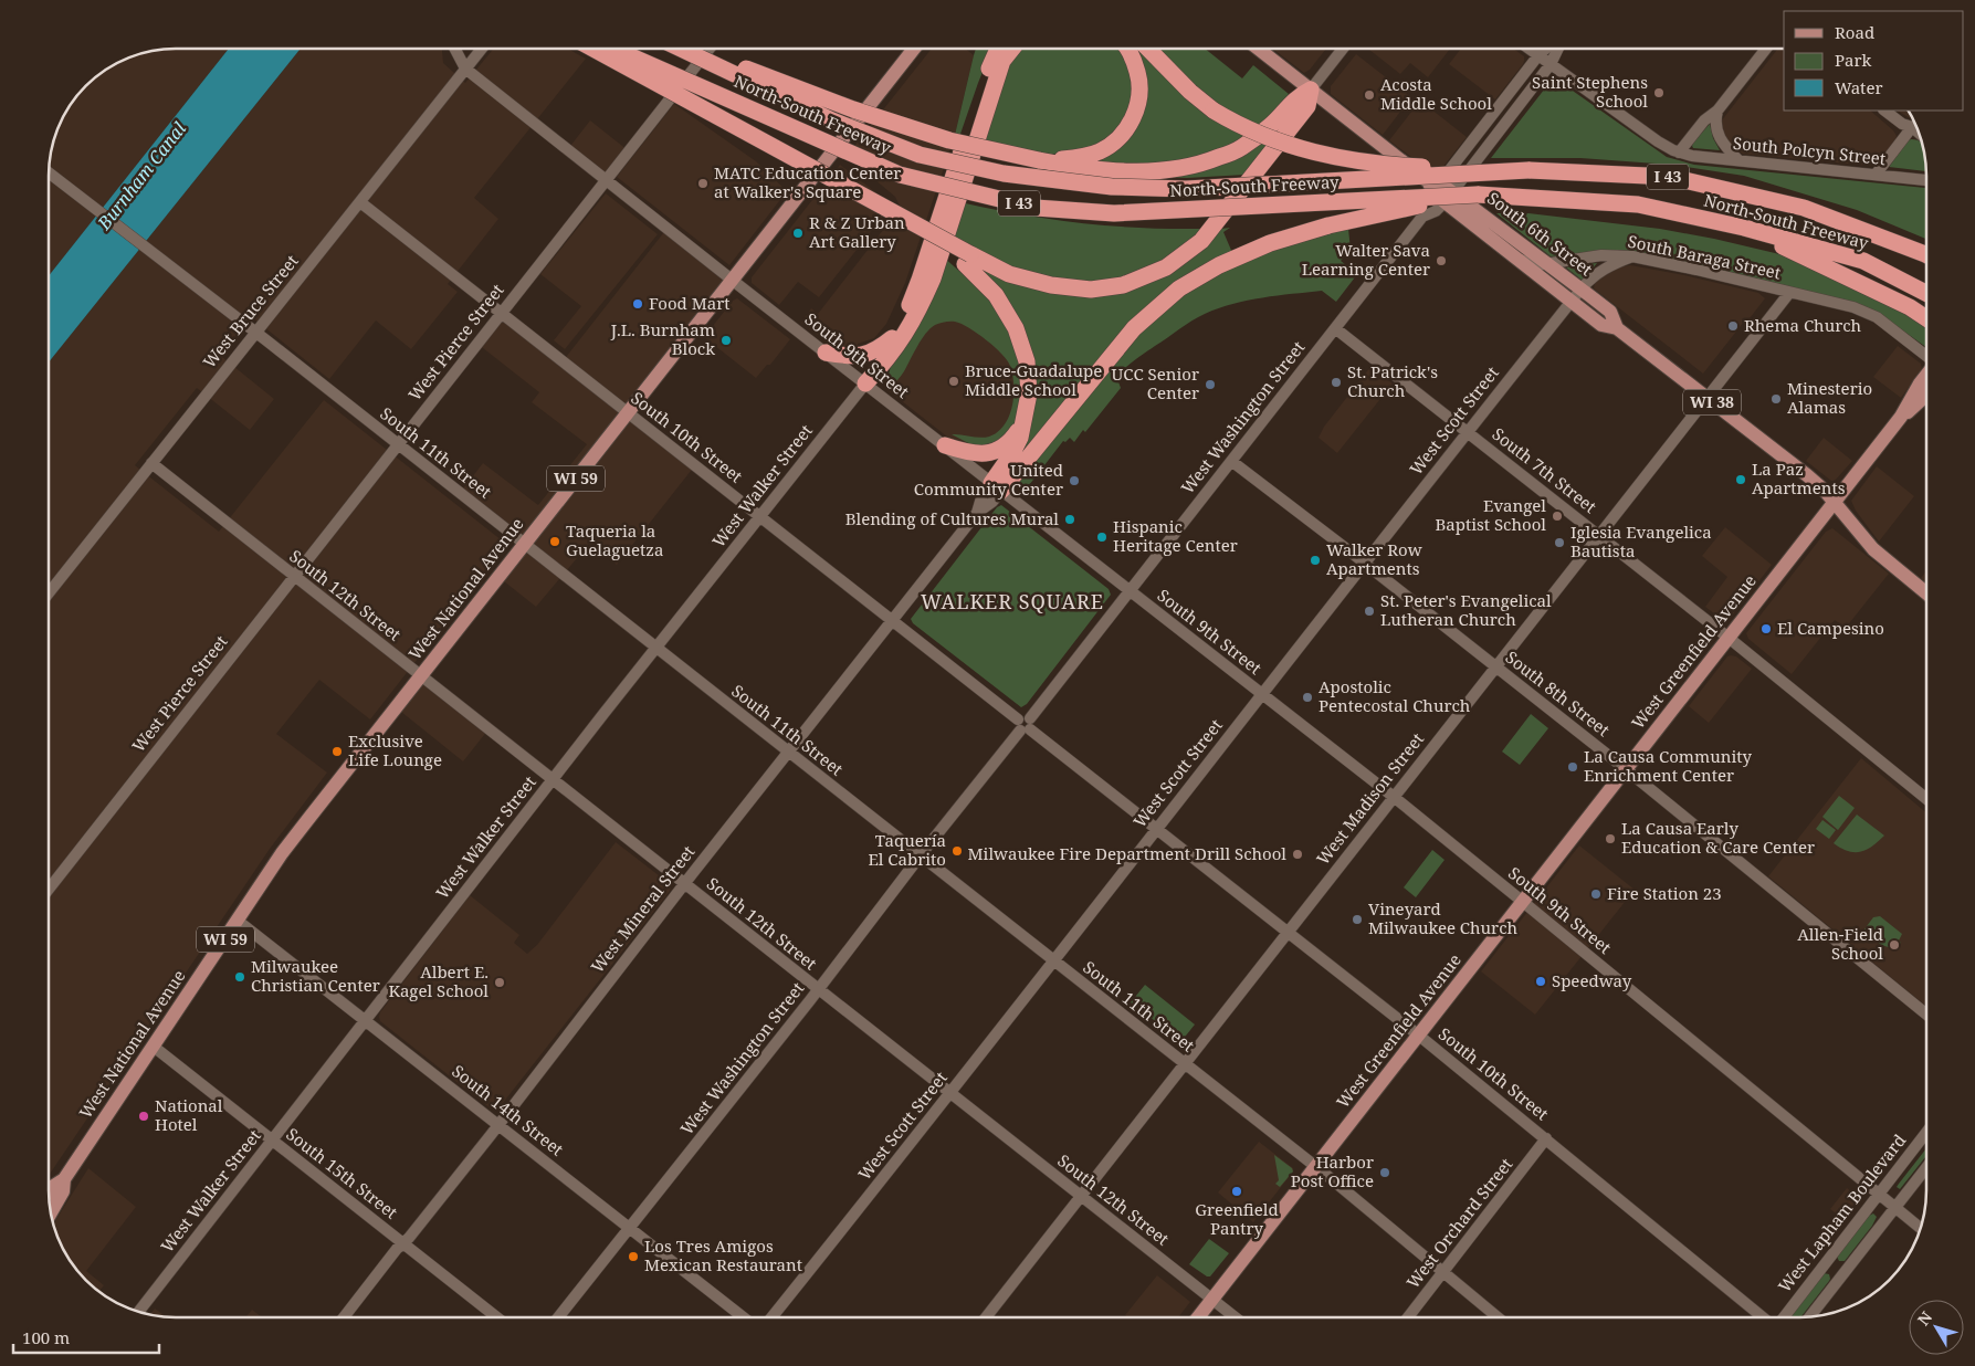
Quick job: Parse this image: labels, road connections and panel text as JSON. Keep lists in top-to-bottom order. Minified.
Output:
{"streets":{"highway":["North-South Freeway","I 43"],"main road":["South 6th Street","WI 38","WI 59","West National Avenue","West Greenfield Avenue"],"street":["South Polcyn Street","South Baraga Street","West Bruce Street","West Pierce Street","South 9th Street","West Washington Street","West Scott Street","South 10th Street","South 11th Street","South 7th Street","West Walker Street","South 12th Street","South 8th Street","West Madison Street","West Mineral Street","South 14th Street","South 15th Street","West Lapham Boulevard","West Orchard Street"]},"crossings":[["South Polcyn Street","West Washington Street"],["South 6th Street","South Baraga Street"],["South 6th Street","West Washington Street"],["South 6th Street","West Scott Street"],["South 6th Street","West Greenfield Avenue"],["South 6th Street","West Madison Street"],["South Baraga Street","West Scott Street"],["South Baraga Street","West Madison Street"],["West Bruce Street","South 9th Street"],["West Bruce Street","South 10th Street"],["West Bruce Street","South 11th Street"],["West Bruce Street","South 12th Street"],["West Pierce Street","South 9th Street"],["West Pierce Street","South 10th Street"],["West Pierce Street","South 11th Street"],["West Pierce Street","South 12th Street"],["South 9th Street","West Washington Street"],["South 9th Street","West Scott Street"],["South 9th Street","West Walker Street"],["South 9th Street","West National Avenue"],["South 9th Street","West Greenfield Avenue"],["South 9th Street","West Madison Street"],["South 9th Street","West Mineral Street"],["South 9th Street","West Lapham Boulevard"],["West Washington Street","South 10th Street"],["West Washington Street","South 11th Street"],["West Washington Street","South 7th Street"],["West Washington Street","South 12th Street"],["West Washington Street","South 8th Street"],["West Washington Street","South 14th Street"],["West Scott Street","South 10th Street"],["West Scott Street","South 11th Street"],["West Scott Street","South 7th Street"],["West Scott Street","South 12th Street"],["West Scott Street","South 8th Street"],["South 10th Street","West Walker Street"],["South 10th Street","West National Avenue"],["South 10th Street","West Greenfield Avenue"],["South 10th Street","West Madison Street"],["South 10th Street","West Mineral Street"],["South 10th Street","West Orchard Street"],["South 11th Street","West Walker Street"],["South 11th Street","West National Avenue"],["South 11th Street","West Greenfield Avenue"],["South 11th Street","West Madison Street"],["South 11th Street","West Mineral Street"],["South 11th Street","West Orchard Street"],["South 7th Street","West Greenfield Avenue"],["South 7th Street","West Madison Street"],["West Walker Street","South 12th Street"],["West Walker Street","South 14th Street"],["West Walker Street","South 15th Street"],["West National Avenue","South 12th Street"],["West National Avenue","South 14th Street"],["West National Avenue","South 15th Street"],["South 12th Street","West Greenfield Avenue"],["South 12th Street","West Madison Street"],["South 12th Street","West Mineral Street"],["West Greenfield Avenue","South 8th Street"],["South 8th Street","West Madison Street"],["West Mineral Street","South 14th Street"],["West Mineral Street","South 15th Street"]],"districts":["WALKER SQUARE"],"water":["Burnham Canal"],"places":["Saint Stephens School","Acosta Middle School","MATC Education Center at Walker's Square","R & Z Urban Art Gallery","Walter Sava Learning Center","Food Mart","Rhema Church","J.L. Burnham Block","Bruce-Guadalupe Middle School","St. Patrick's Church","UCC Senior Center","Minesterio Alamas","La Paz Apartments","United Community Center","Evangel Baptist School","Blending of Cultures Mural","Hispanic Heritage Center","Taqueria la Guelaguetza","Iglesia Evangelica Bautista","Walker Row Apartments","St. Peter's Evangelical Lutheran Church","El Campesino","Apostolic Pentecostal Church","Exclusive Life Lounge","La Causa Community Enrichment Center","La Causa Early Education & Care Center","Taquería El Cabrito","Milwaukee Fire Department Drill School","Fire Station 23","Vineyard Milwaukee Church","Allen-Field School","Milwaukee Christian Center","Speedway","Albert E. Kagel School","National Hotel","Harbor Post Office","Greenfield Pantry","Los Tres Amigos Mexican Restaurant"],"legend":["Road","Park","Water"],"scale_bar":"100 m","north":"top left"}
